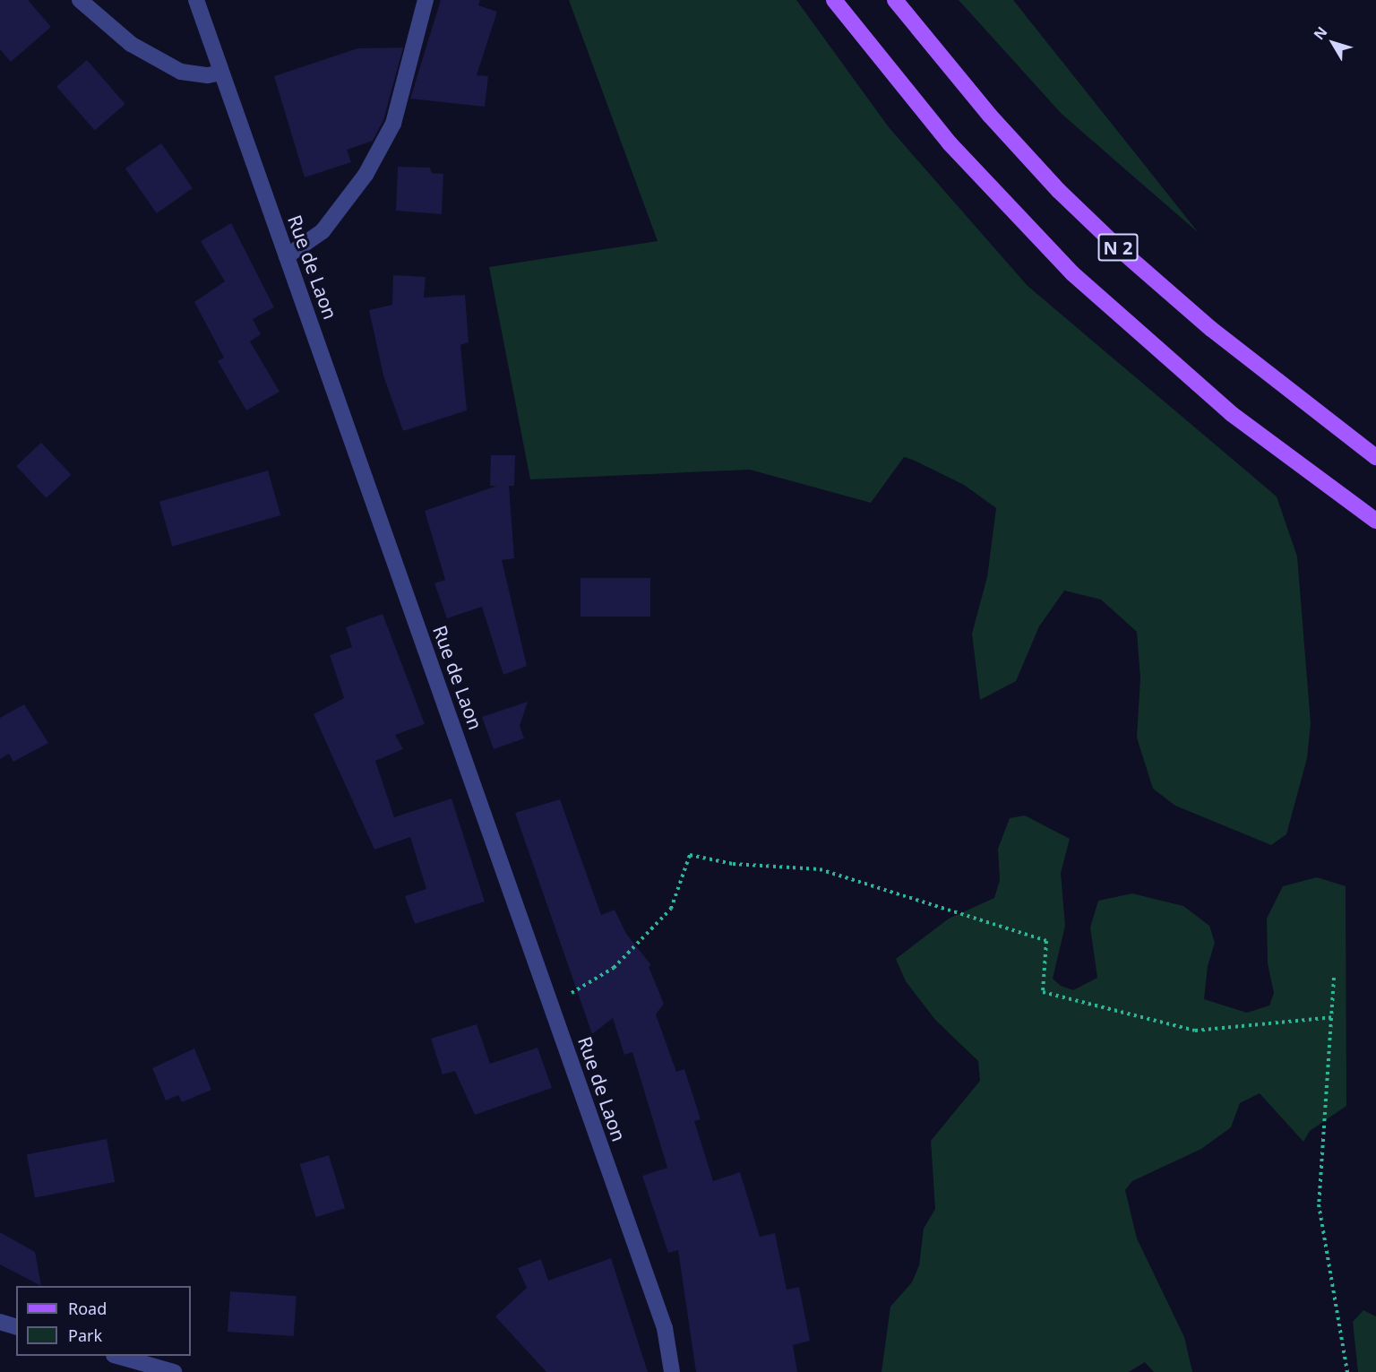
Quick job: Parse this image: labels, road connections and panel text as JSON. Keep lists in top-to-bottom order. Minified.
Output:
{"streets":{"main road":["N 2"],"street":["Rue de Laon"]},"legend":["Road","Park"],"north":"top left"}
